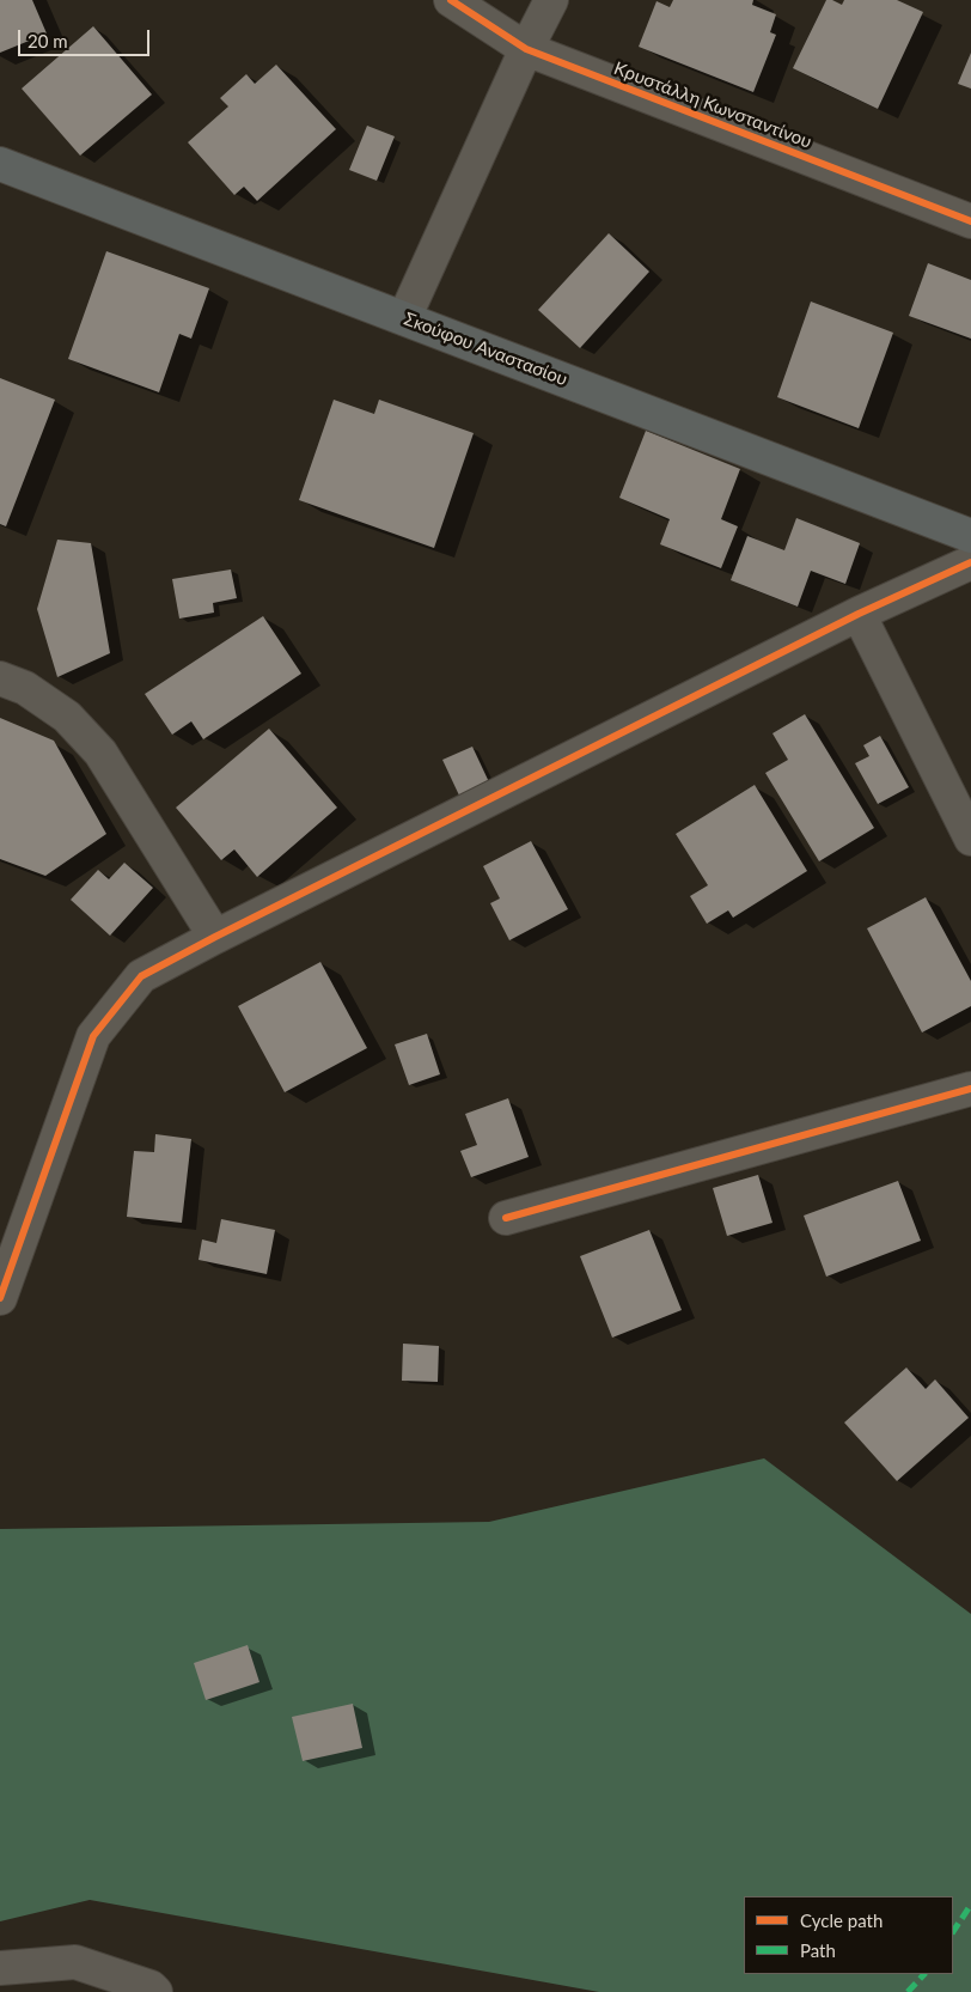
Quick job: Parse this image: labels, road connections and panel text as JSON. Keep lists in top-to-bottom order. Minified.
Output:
{"streets":{"main road":["Σκούφου Αναστασίου"],"street":["Κρυστάλλη Κωνσταντίνου"]},"legend":["Cycle path","Path"],"scale_bar":"20 m"}
